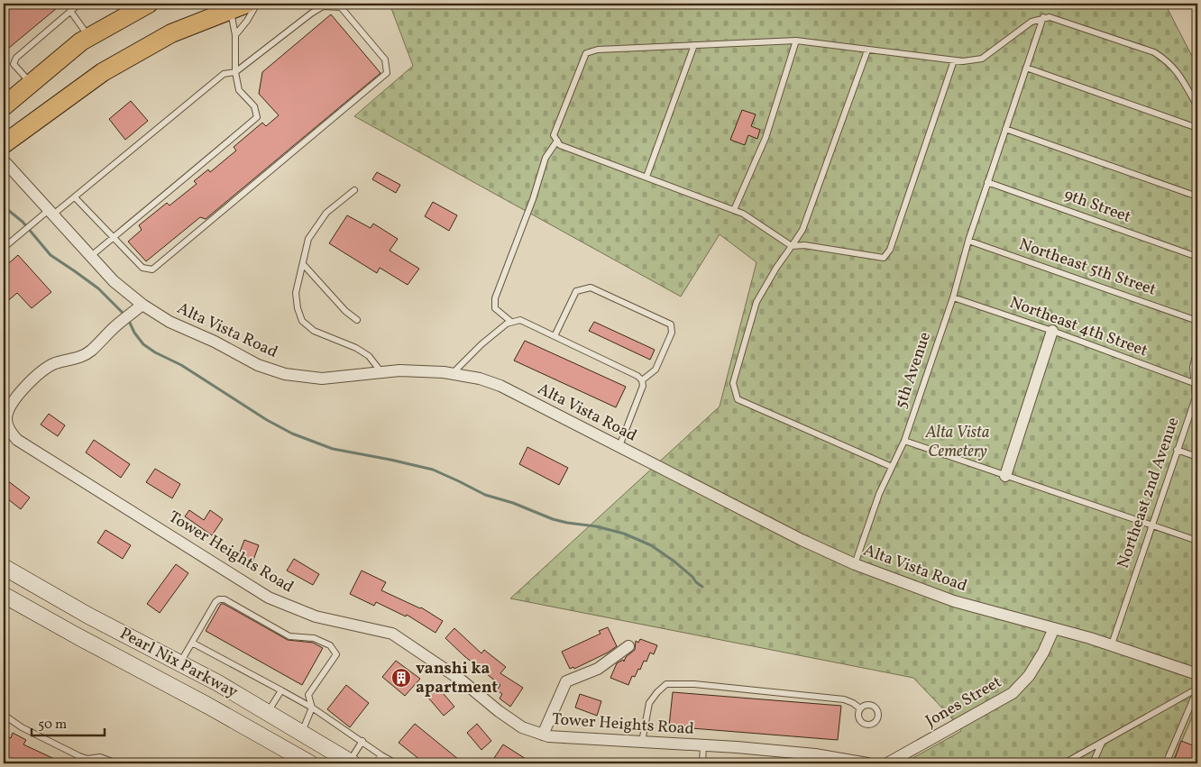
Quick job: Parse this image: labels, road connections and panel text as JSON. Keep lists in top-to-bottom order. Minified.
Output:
{"streets":{"main road":["Pearl Nix Parkway"],"street":["Alta Vista Road","Tower Heights Road","Jones Street"],"lane":["9th Street","Northeast 5th Street","Northeast 4th Street","5th Avenue","Northeast 2nd Avenue"]},"crossings":[["9th Street","5th Avenue"],["Northeast 5th Street","5th Avenue"],["Northeast 4th Street","5th Avenue"],["Northeast 4th Street","Northeast 2nd Avenue"],["Alta Vista Road","5th Avenue"],["Alta Vista Road","Northeast 2nd Avenue"],["Alta Vista Road","Tower Heights Road"],["Alta Vista Road","Jones Street"]],"parks":["Alta Vista Cemetery"],"places":{"building":["vanshi ka apartment"]},"scale_bar":"50 m"}
